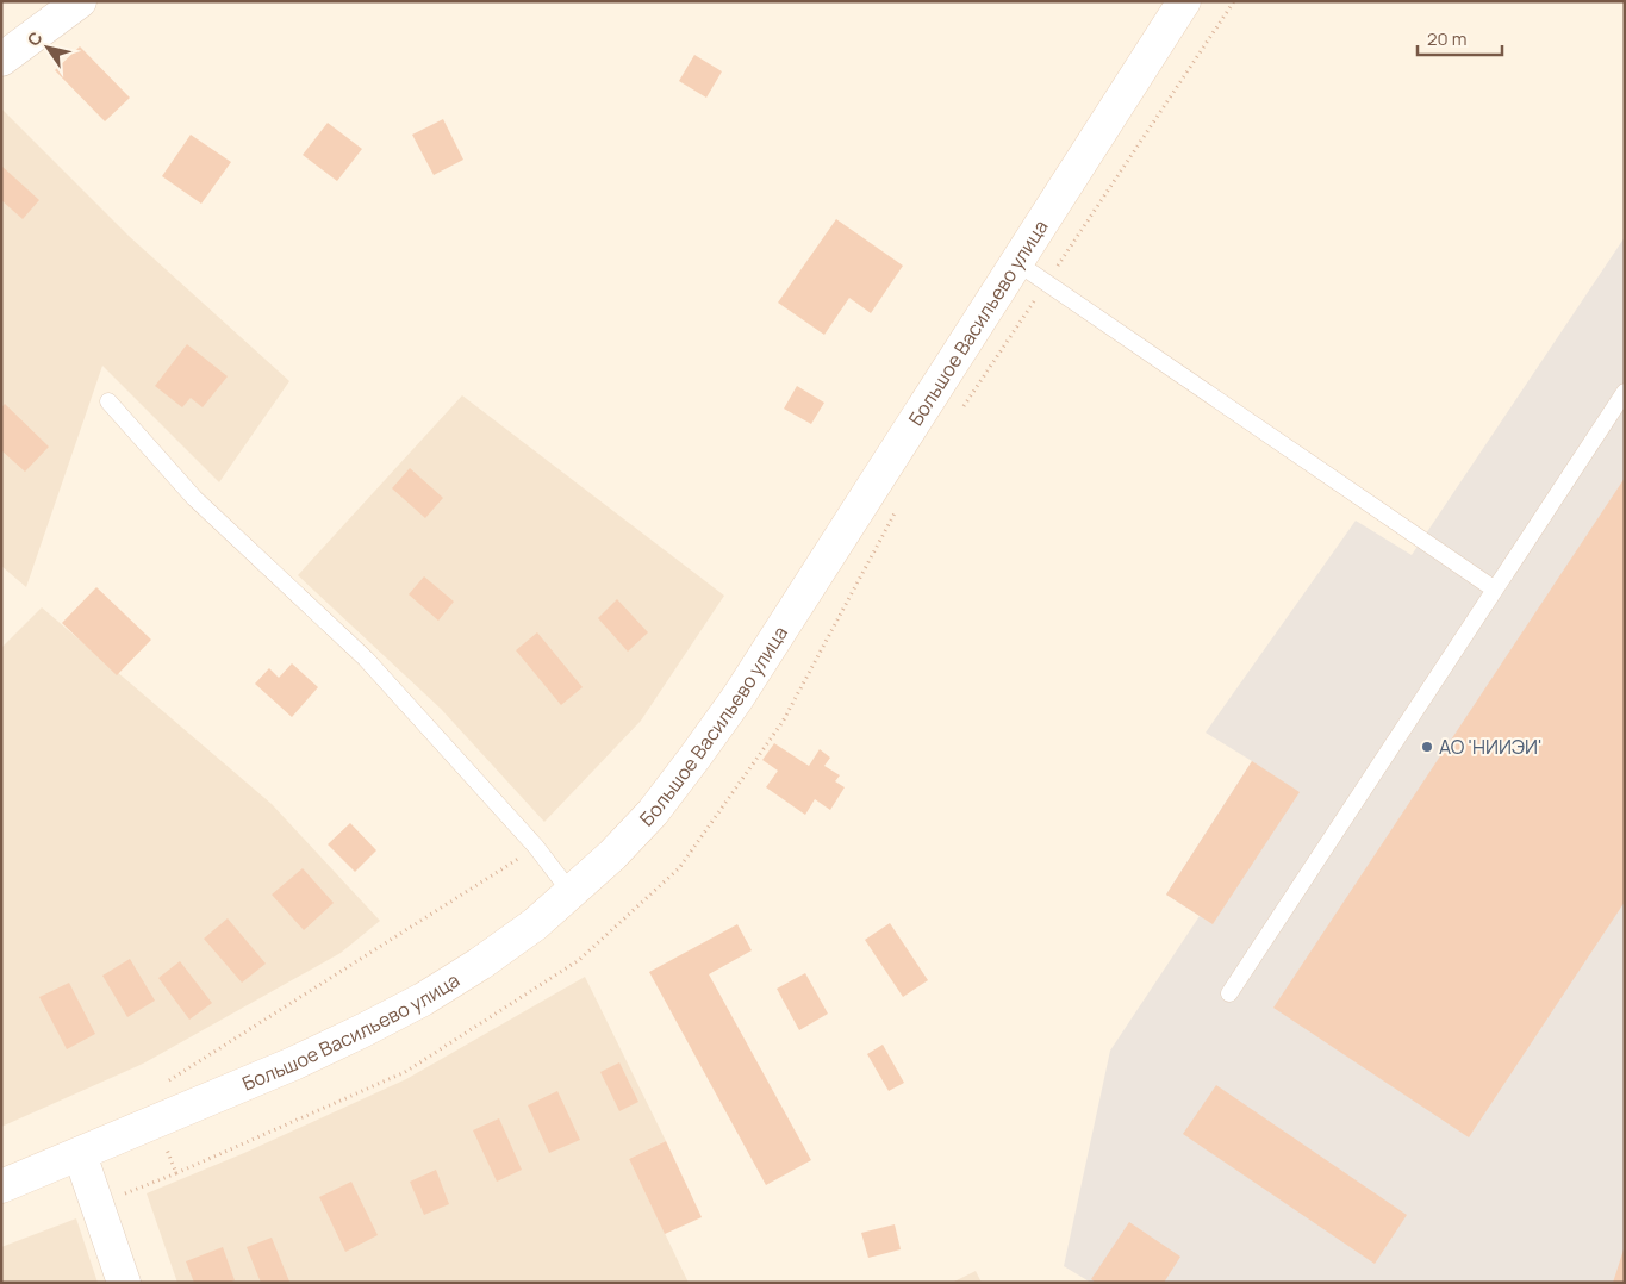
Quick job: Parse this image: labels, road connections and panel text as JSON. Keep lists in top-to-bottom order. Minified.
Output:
{"streets":{"main road":["Большое Васильево улица"]},"places":["АО 'НИИЭИ'"],"scale_bar":"20 m","north":"top left"}
